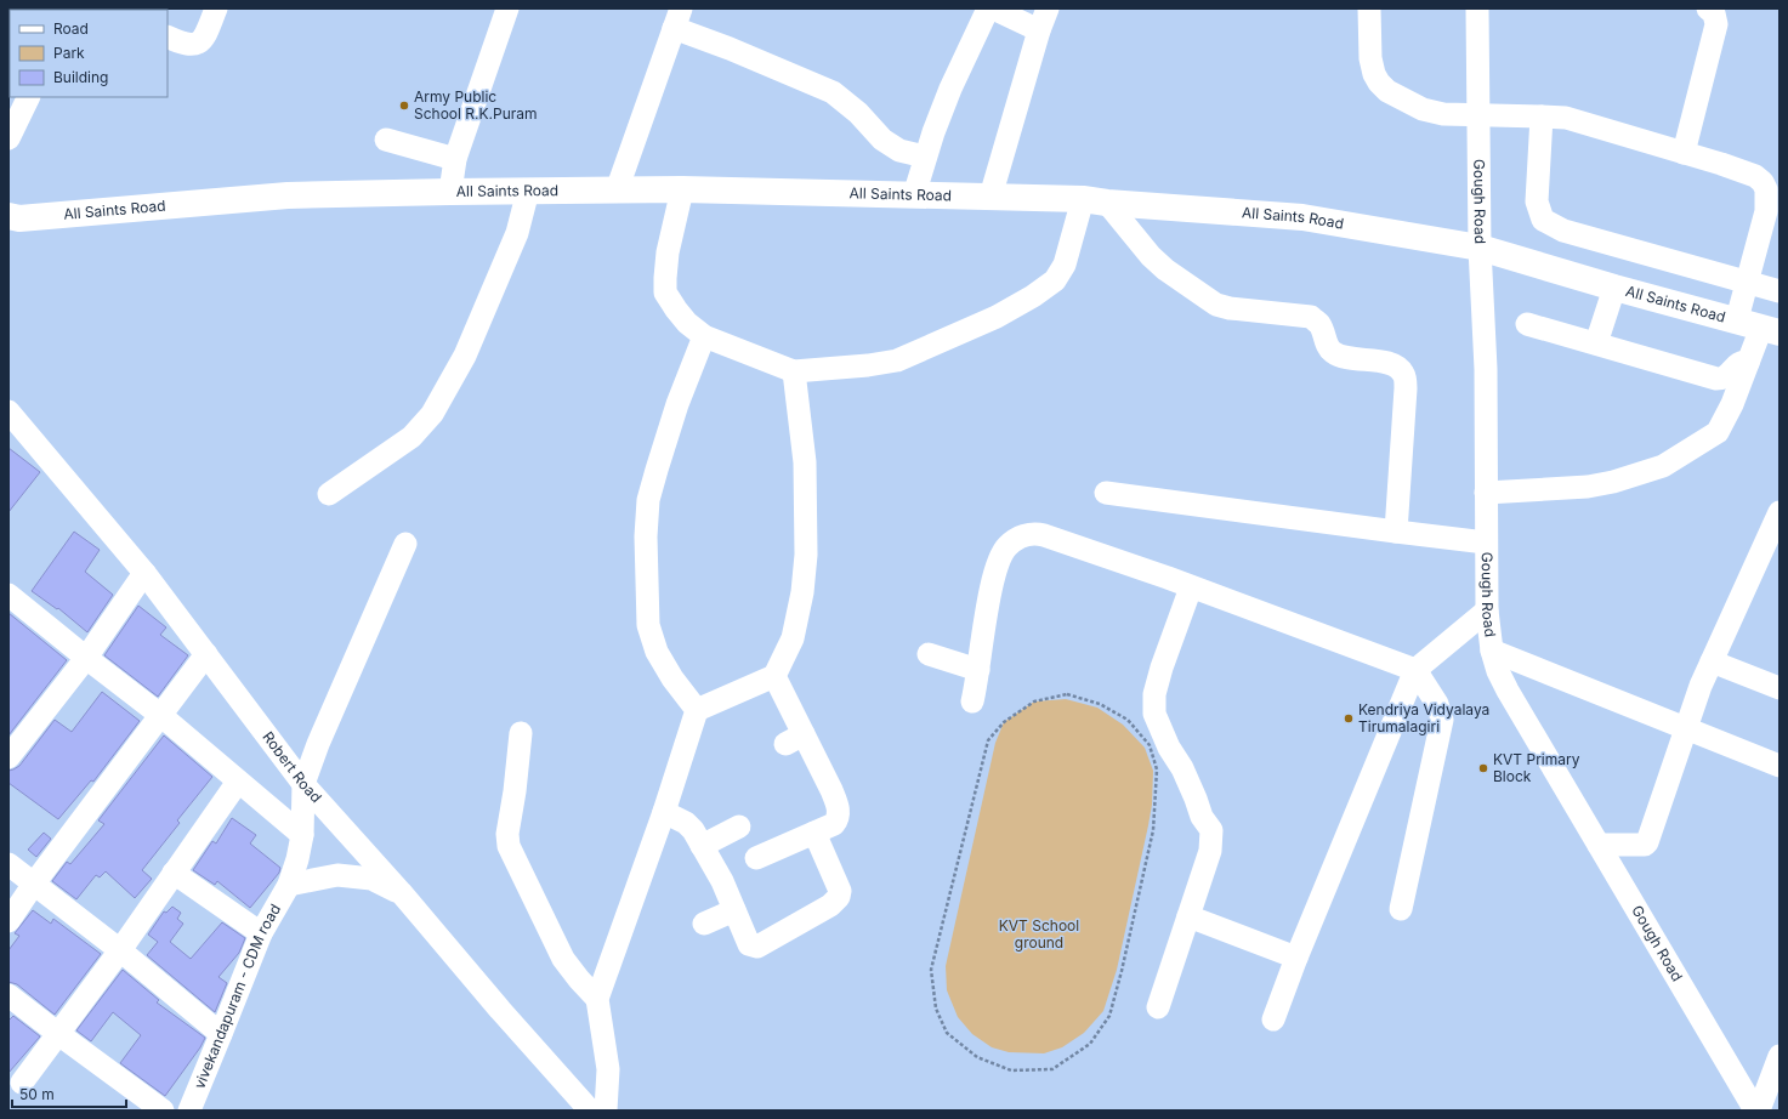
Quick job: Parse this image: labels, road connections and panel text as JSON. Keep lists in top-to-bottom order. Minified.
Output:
{"streets":{"main road":["All Saints Road"],"street":["Gough Road","Robert Road","vivekandapuram - CDM road"]},"crossings":[["All Saints Road","Gough Road"],["Robert Road","vivekandapuram - CDM road"]],"parks":["KVT School ground"],"places":["Army Public School R.K.Puram","Kendriya Vidyalaya Tirumalagiri","KVT Primary Block"],"legend":["Road","Park","Building"],"scale_bar":"50 m"}
